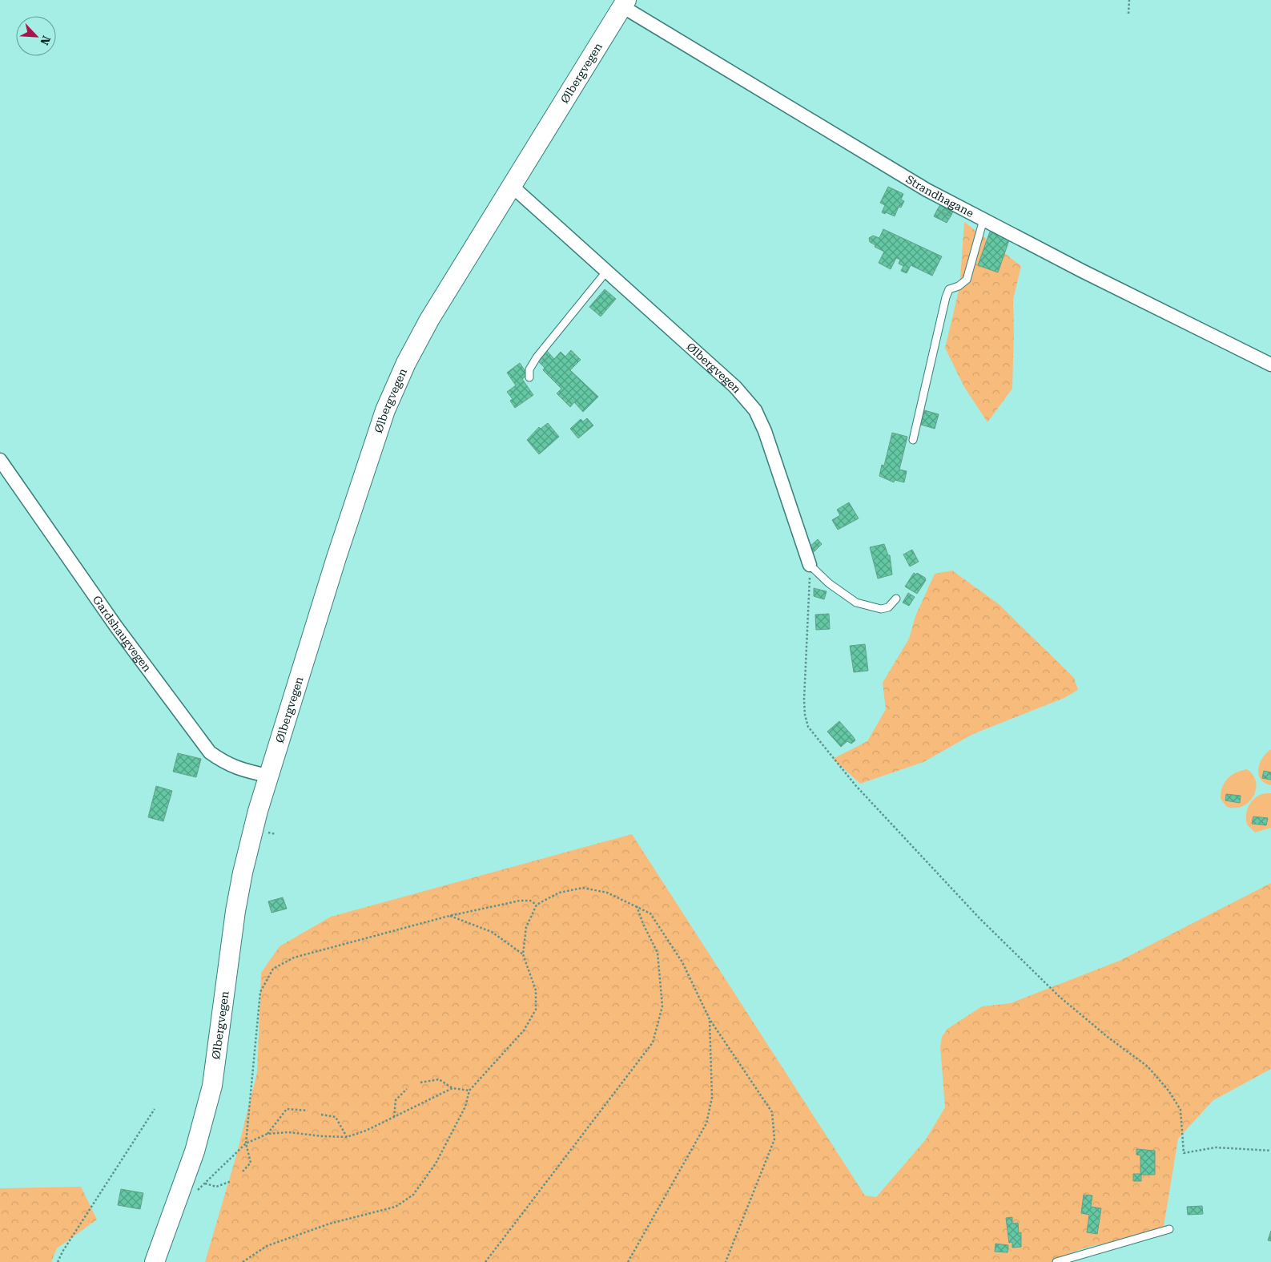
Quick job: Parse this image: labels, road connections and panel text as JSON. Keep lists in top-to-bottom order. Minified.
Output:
{"streets":{"main road":["Ølbergvegen"],"street":["Strandhagane","Gardshaugvegen"]},"crossings":[["Ølbergvegen","Strandhagane"],["Ølbergvegen","Gardshaugvegen"]],"north":"bottom right"}
